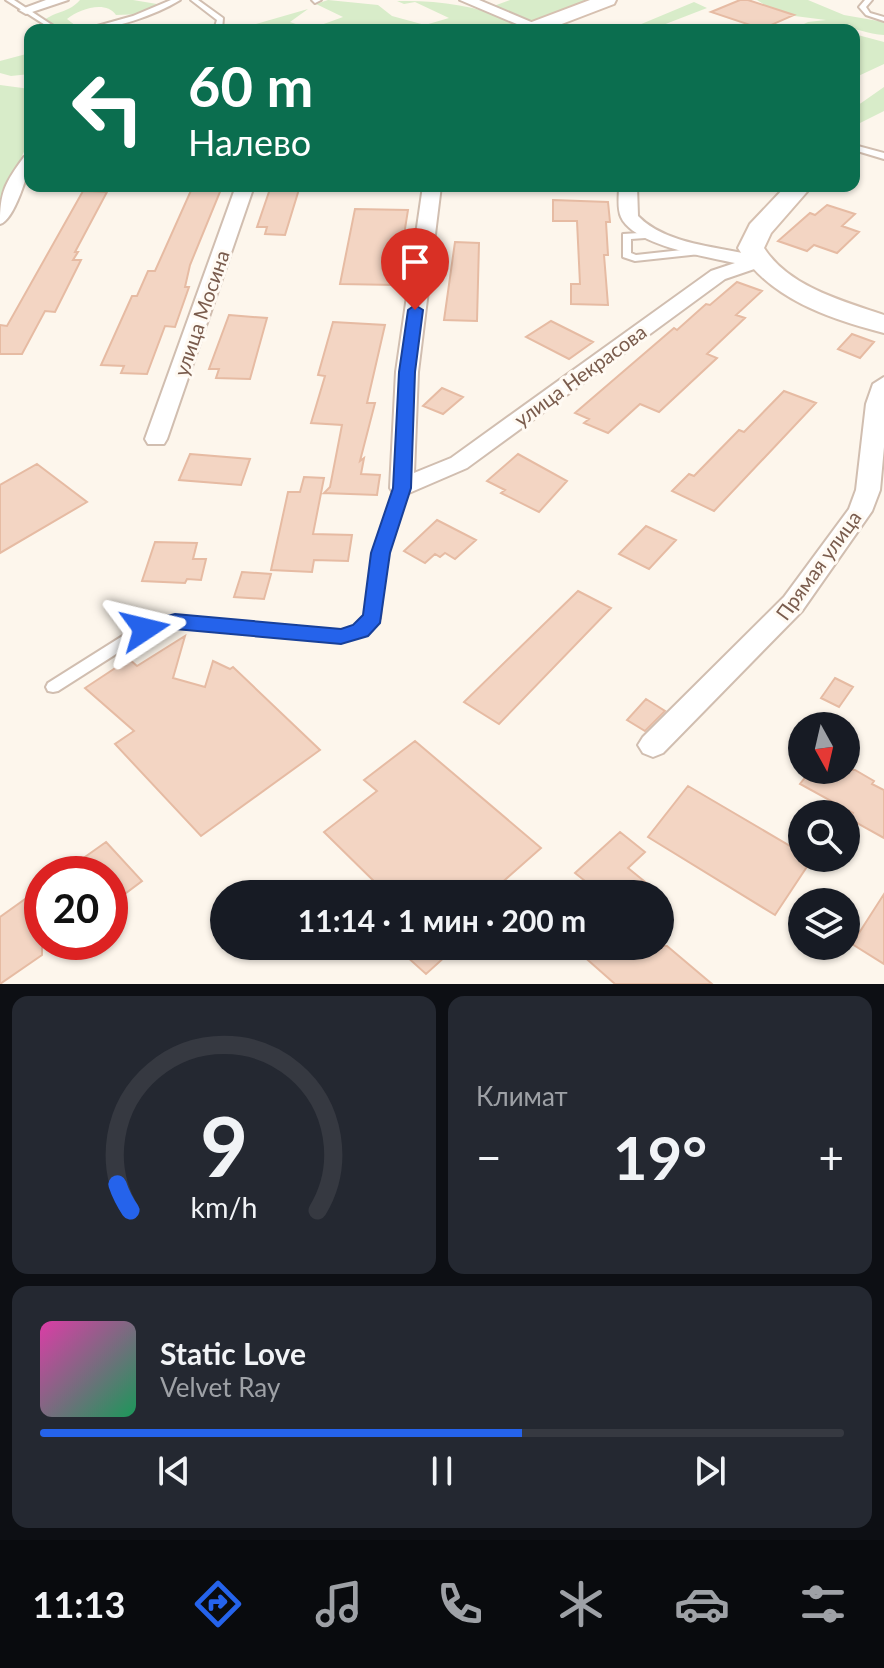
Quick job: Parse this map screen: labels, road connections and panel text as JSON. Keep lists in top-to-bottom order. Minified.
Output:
{"streets":{"street":["улица Мосина","улица Некрасова","Прямая улица"]},"north":"bottom","page":{"turn":["60 m","Налево"],"limit":"20","trip":"11:14 · 1 мин · 200 m","tile":"Климат","heat":["−","19°","+"],"song":["Static Love","Velvet Ray"],"tabs":"11:13","gauge":["9","km/h"]}}
